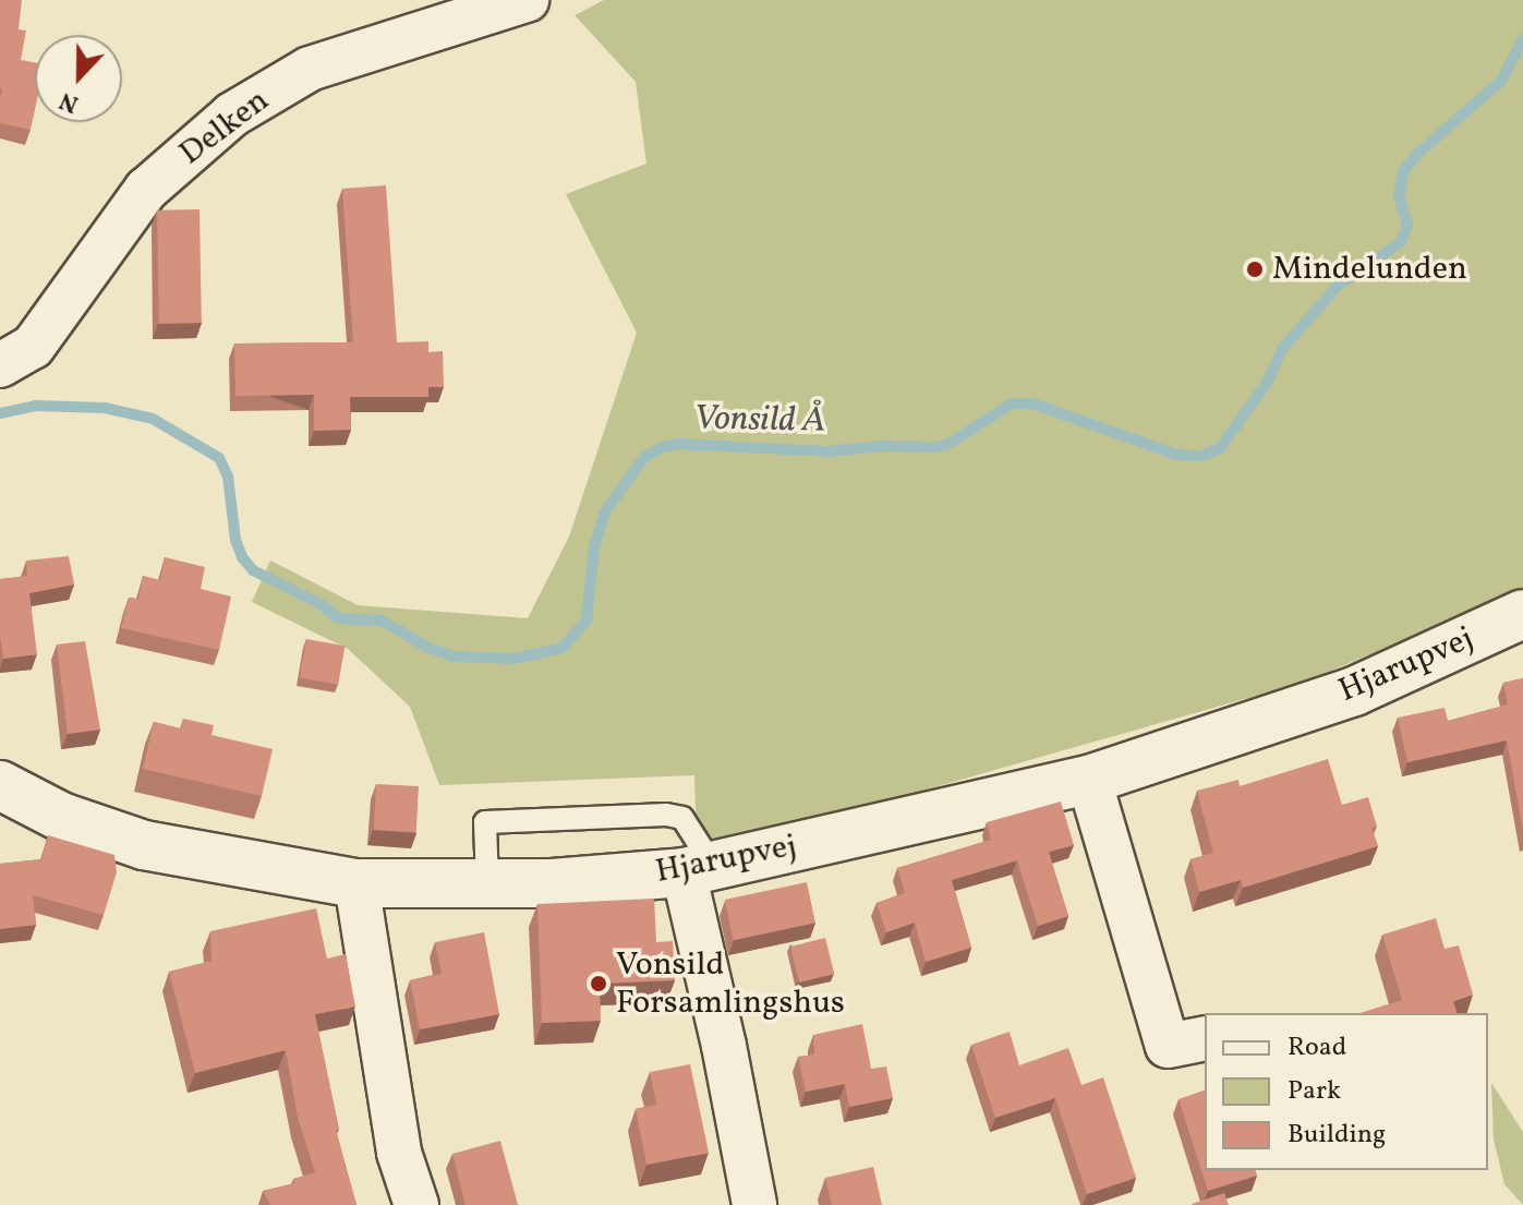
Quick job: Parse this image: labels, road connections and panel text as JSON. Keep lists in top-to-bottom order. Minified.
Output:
{"streets":{"street":["Delken","Hjarupvej"]},"water":["Vonsild Å"],"places":["Mindelunden","Vonsild Forsamlingshus"],"legend":["Road","Park","Building"],"north":"bottom"}
